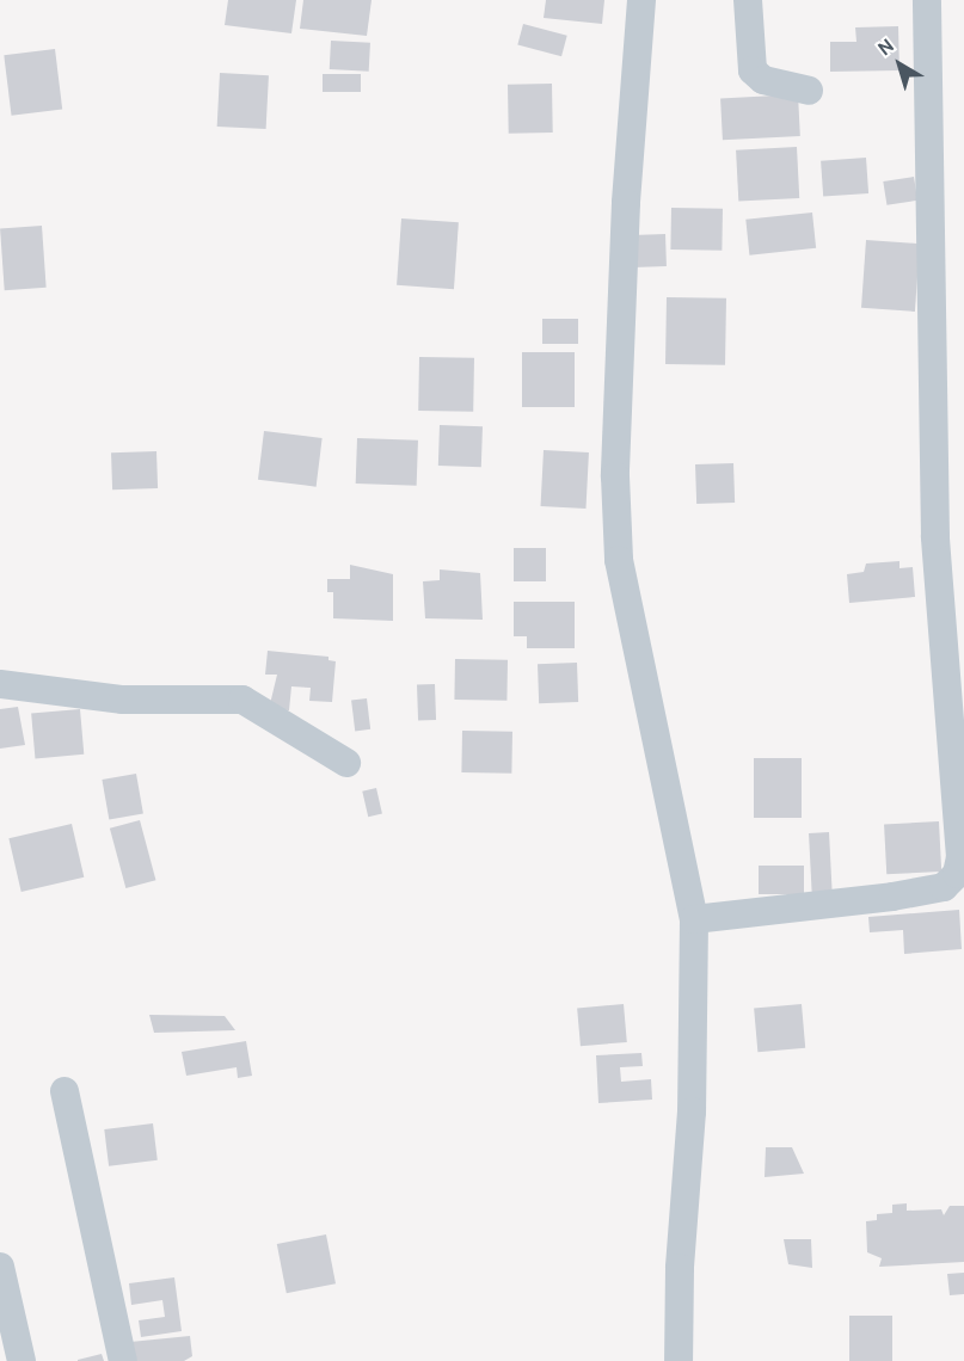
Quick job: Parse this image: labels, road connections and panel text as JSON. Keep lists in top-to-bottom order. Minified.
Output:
{"north":"top left"}
